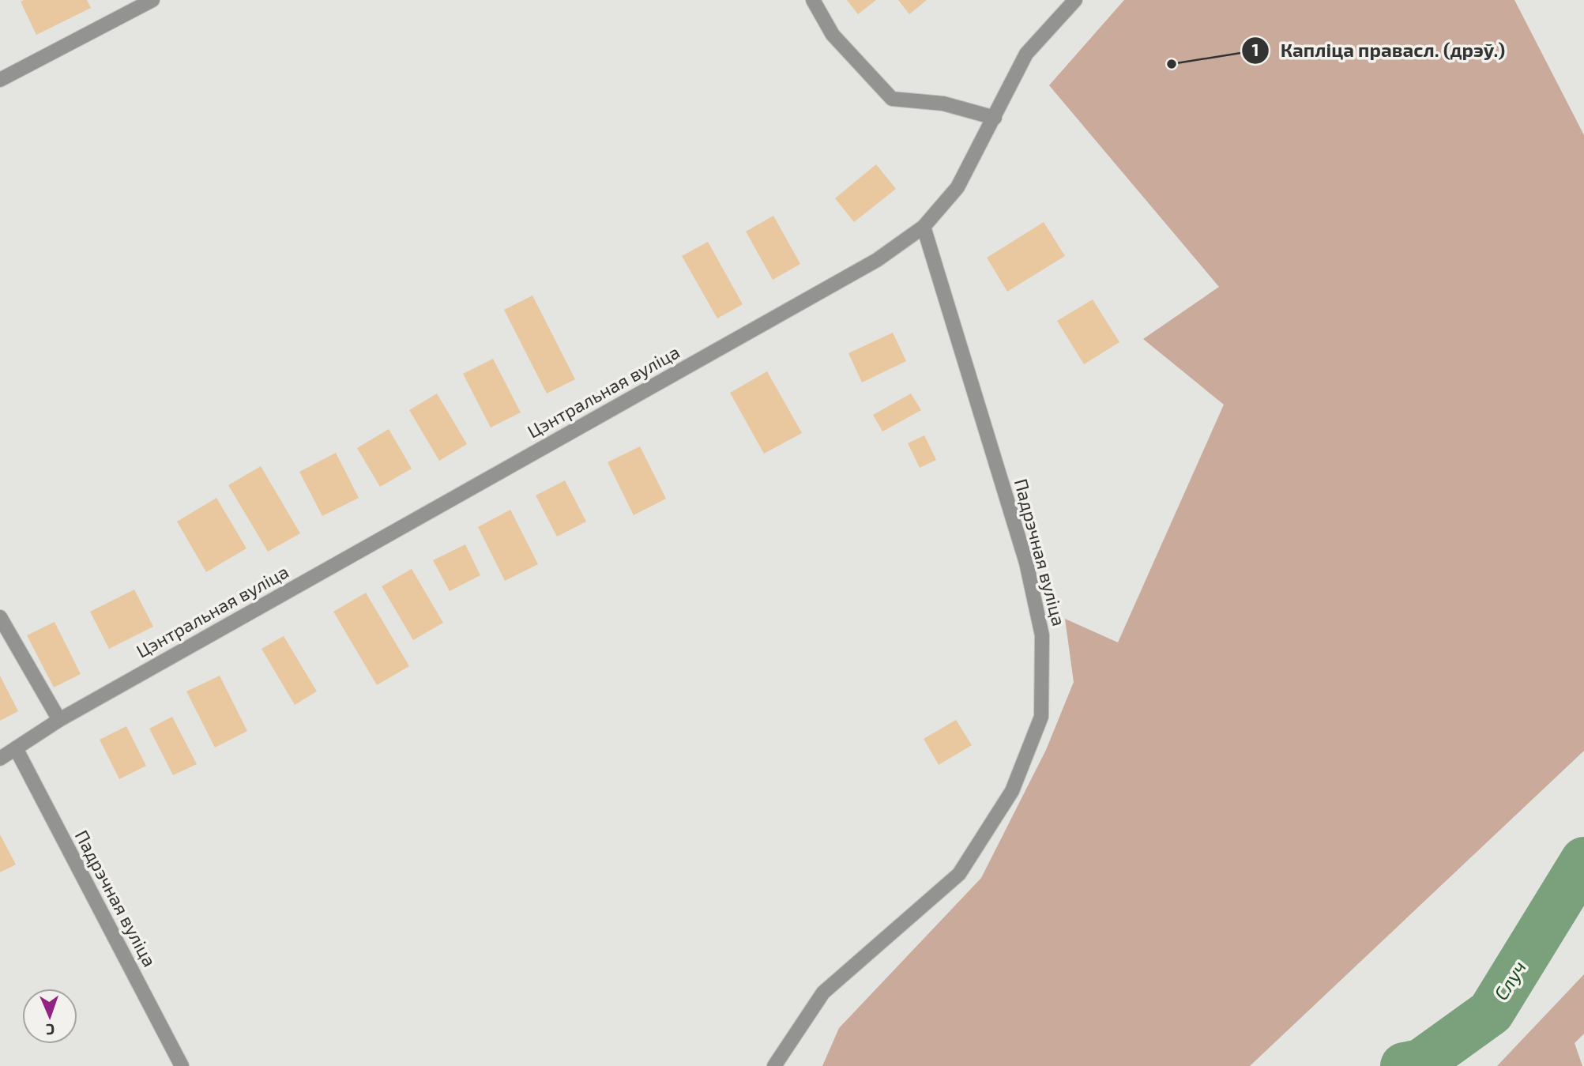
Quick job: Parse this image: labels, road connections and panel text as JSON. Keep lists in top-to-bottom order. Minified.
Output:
{"streets":{"street":["Цэнтральная вуліца","Падрэчная вуліца"]},"crossings":[["Цэнтральная вуліца","Падрэчная вуліца"]],"water":["Случ"],"places":["Капліца правасл. (дрэў.)"],"north":"bottom"}
